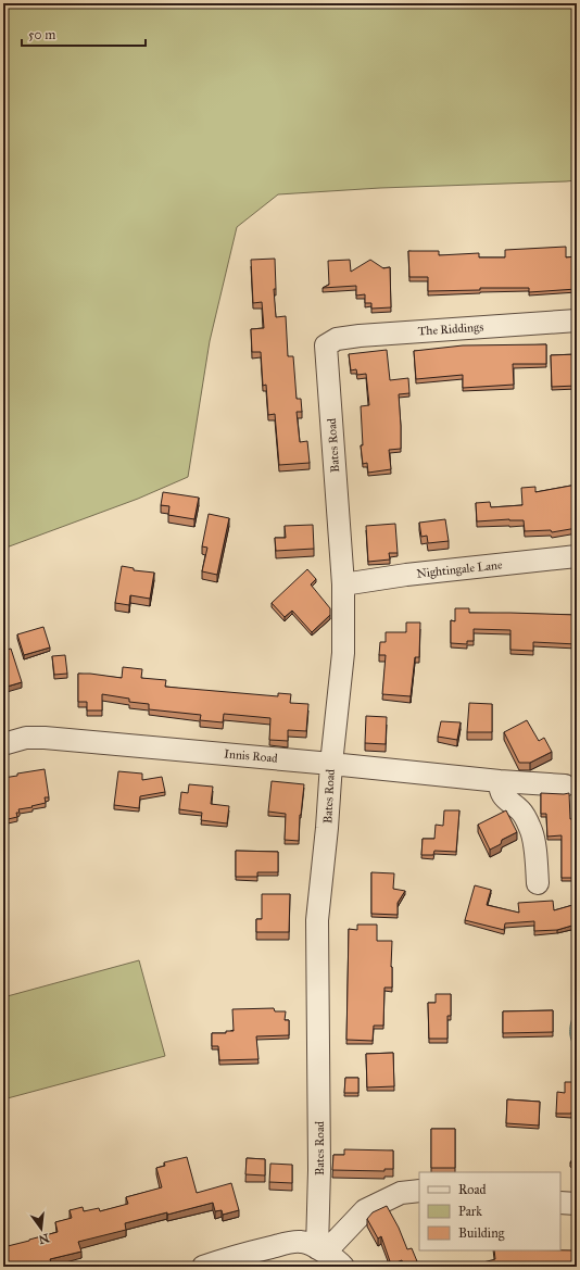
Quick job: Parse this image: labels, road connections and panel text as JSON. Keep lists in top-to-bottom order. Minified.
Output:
{"streets":{"street":["The Riddings","Bates Road","Nightingale Lane","Innis Road"]},"crossings":[["The Riddings","Bates Road"],["Bates Road","Nightingale Lane"],["Bates Road","Innis Road"]],"legend":["Road","Park","Building"],"scale_bar":"50 m","north":"bottom"}
